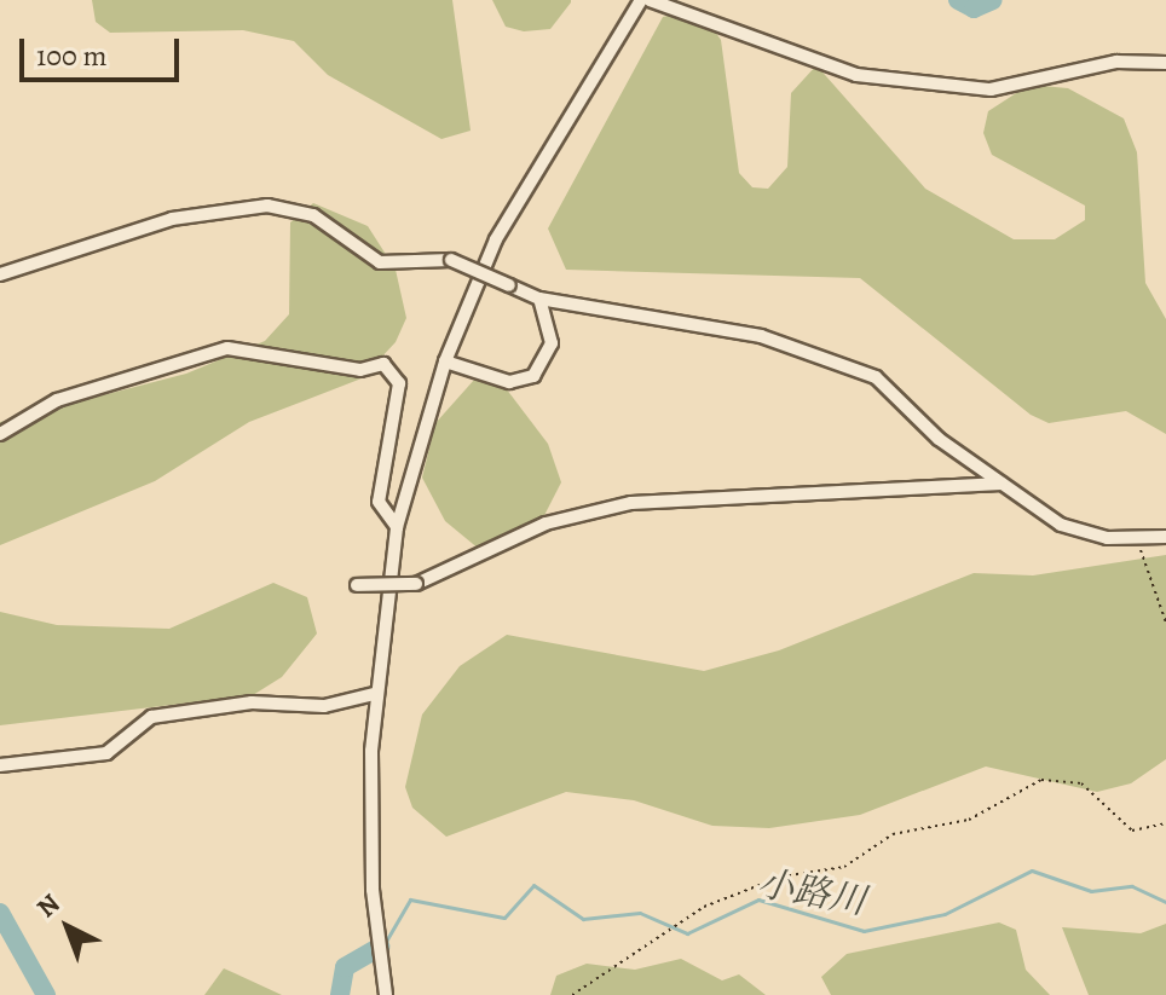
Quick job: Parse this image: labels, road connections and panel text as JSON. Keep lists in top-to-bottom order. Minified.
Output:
{"water":["小路川"],"scale_bar":"100 m","north":"top left"}
